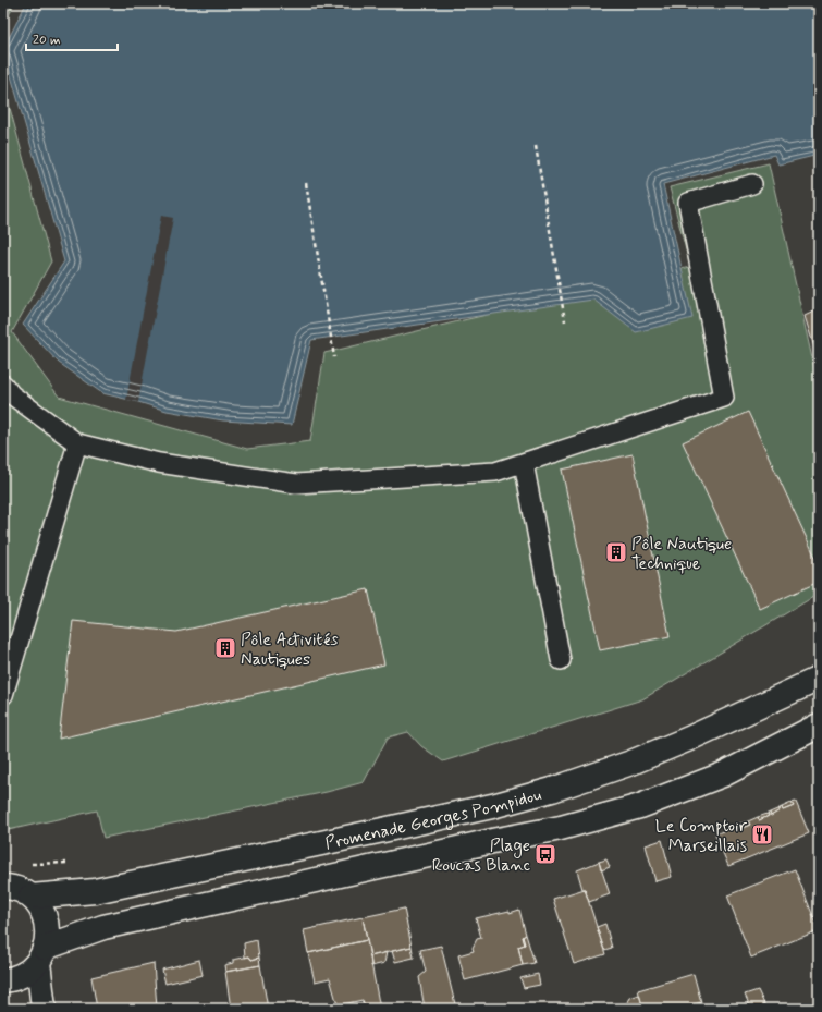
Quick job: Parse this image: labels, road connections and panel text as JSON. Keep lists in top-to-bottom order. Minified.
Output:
{"streets":{"main road":["Promenade Georges Pompidou"]},"places":{"building":["Pôle Nautique Technique","Pôle Activités Nautiques"],"restaurant":["Le Comptoir Marseillais"],"bus stop":["Plage Roucas Blanc"]},"scale_bar":"20 m"}
